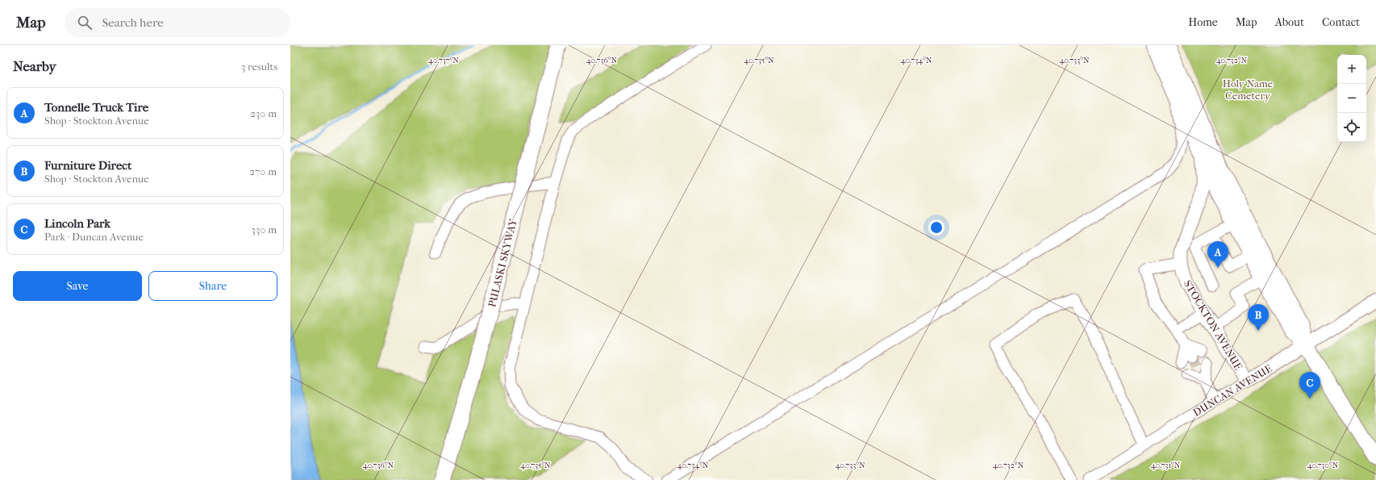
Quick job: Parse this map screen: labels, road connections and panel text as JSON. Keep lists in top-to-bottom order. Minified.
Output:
{"streets":{"highway":["PULASKI SKYWAY"],"main road":["STOCKTON AVENUE","DUNCAN AVENUE"]},"crossings":[["STOCKTON AVENUE","DUNCAN AVENUE"]],"parks":["Holy Name Cemetery"],"page":{"header":"Map","search":"Search here","nav":["Home","Map","About","Contact"],"heading":["Nearby","3 results"],"map_buttons":["+","−"],"list":[{"mark":"A","name":"Tonnelle Truck Tire","note":"Shop · Stockton Avenue","value":"230 m"},{"mark":"B","name":"Furniture Direct","note":"Shop · Stockton Avenue","value":"270 m"},{"mark":"C","name":"Lincoln Park","note":"Park · Duncan Avenue","value":"330 m"}],"pins":["A","B","C"],"buttons":["Save","Share"]},"coordinates":["40.737°N","40.736°N","40.735°N","40.734°N","40.733°N","40.732°N","40.731°N","40.730°N"]}
